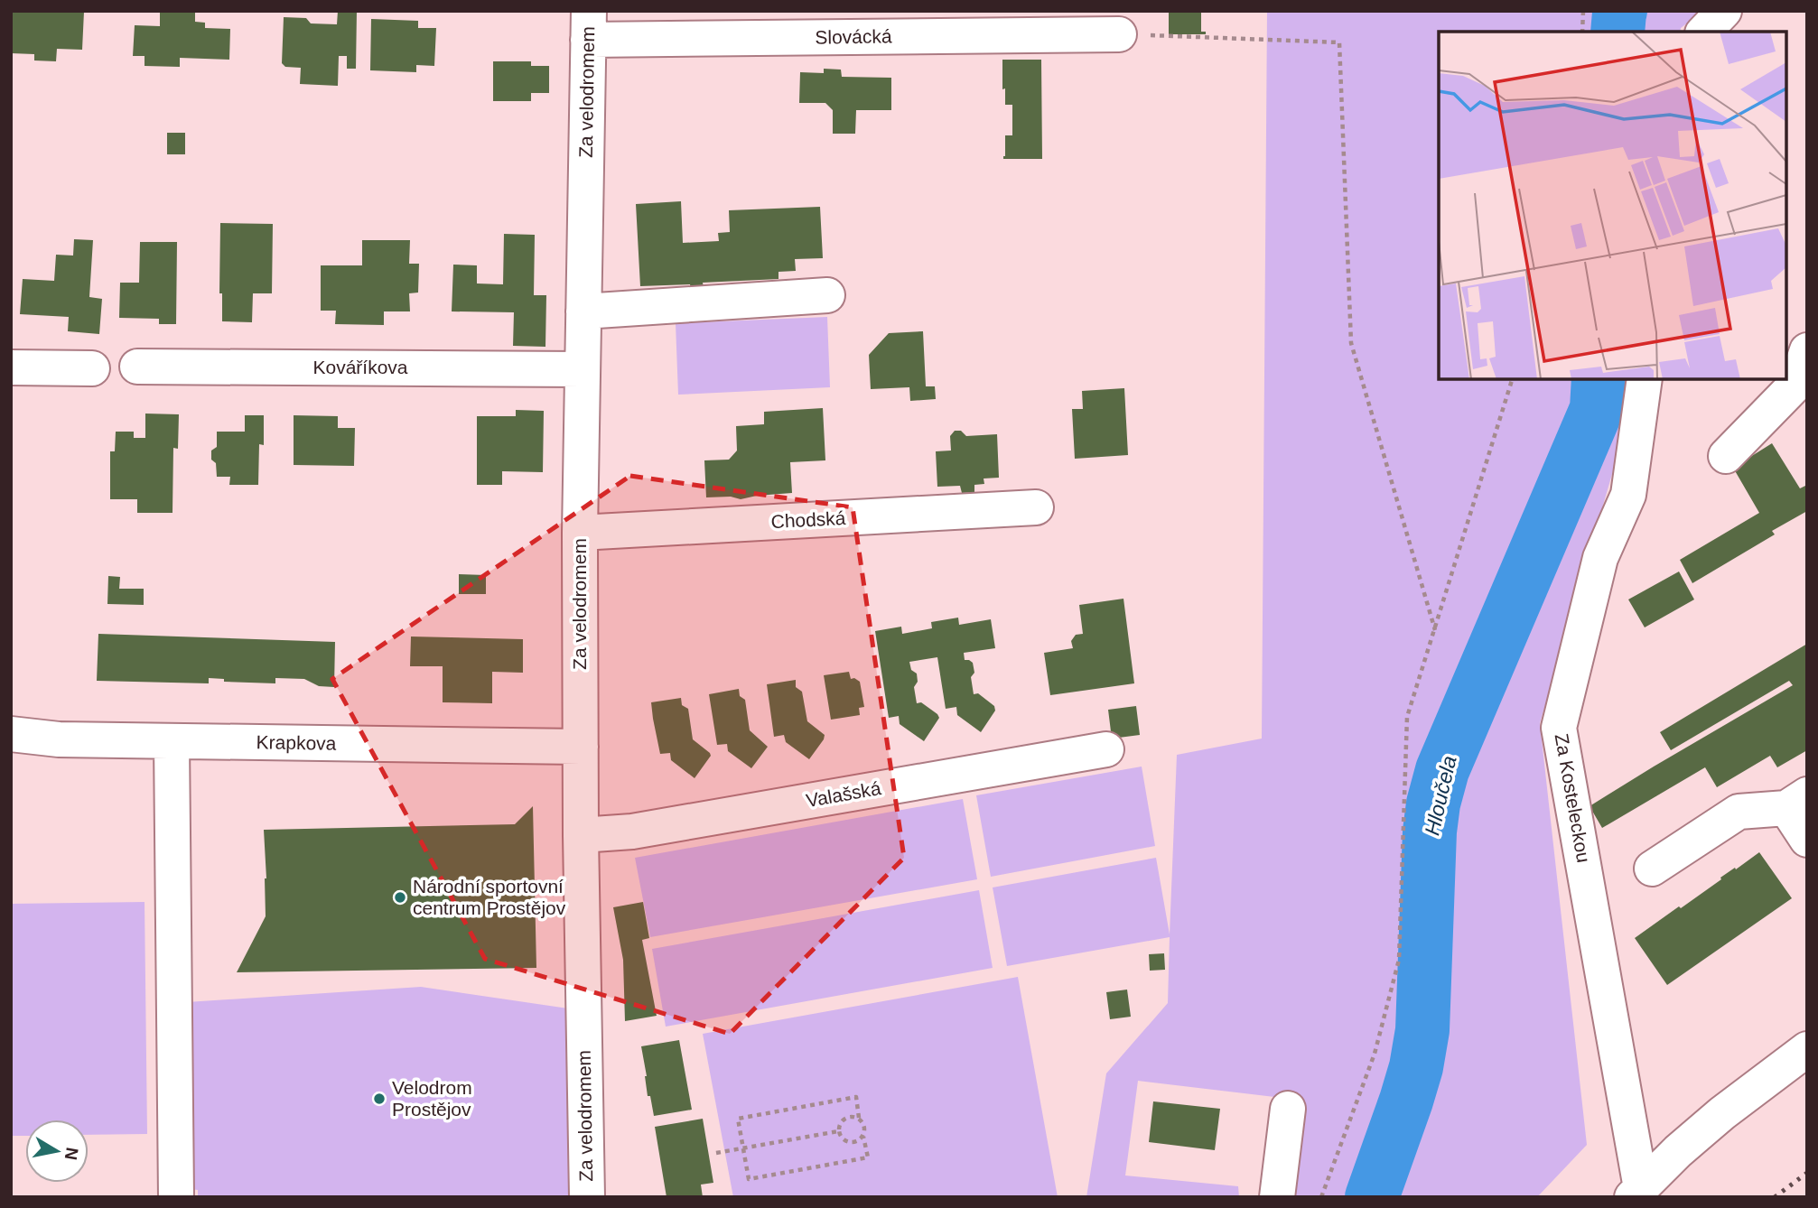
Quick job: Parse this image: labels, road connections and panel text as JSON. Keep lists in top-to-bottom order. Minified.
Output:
{"streets":{"street":["Slovácká","Za velodromem","Kováříkova","Chodská","Krapkova","Valašská","Za Kosteleckou"]},"crossings":[["Slovácká","Za velodromem"],["Za velodromem","Kováříkova"],["Za velodromem","Chodská"],["Za velodromem","Krapkova"],["Za velodromem","Valašská"]],"water":["Hloučela"],"places":["Národní sportovní centrum Prostějov","Velodrom Prostějov"],"north":"right"}
